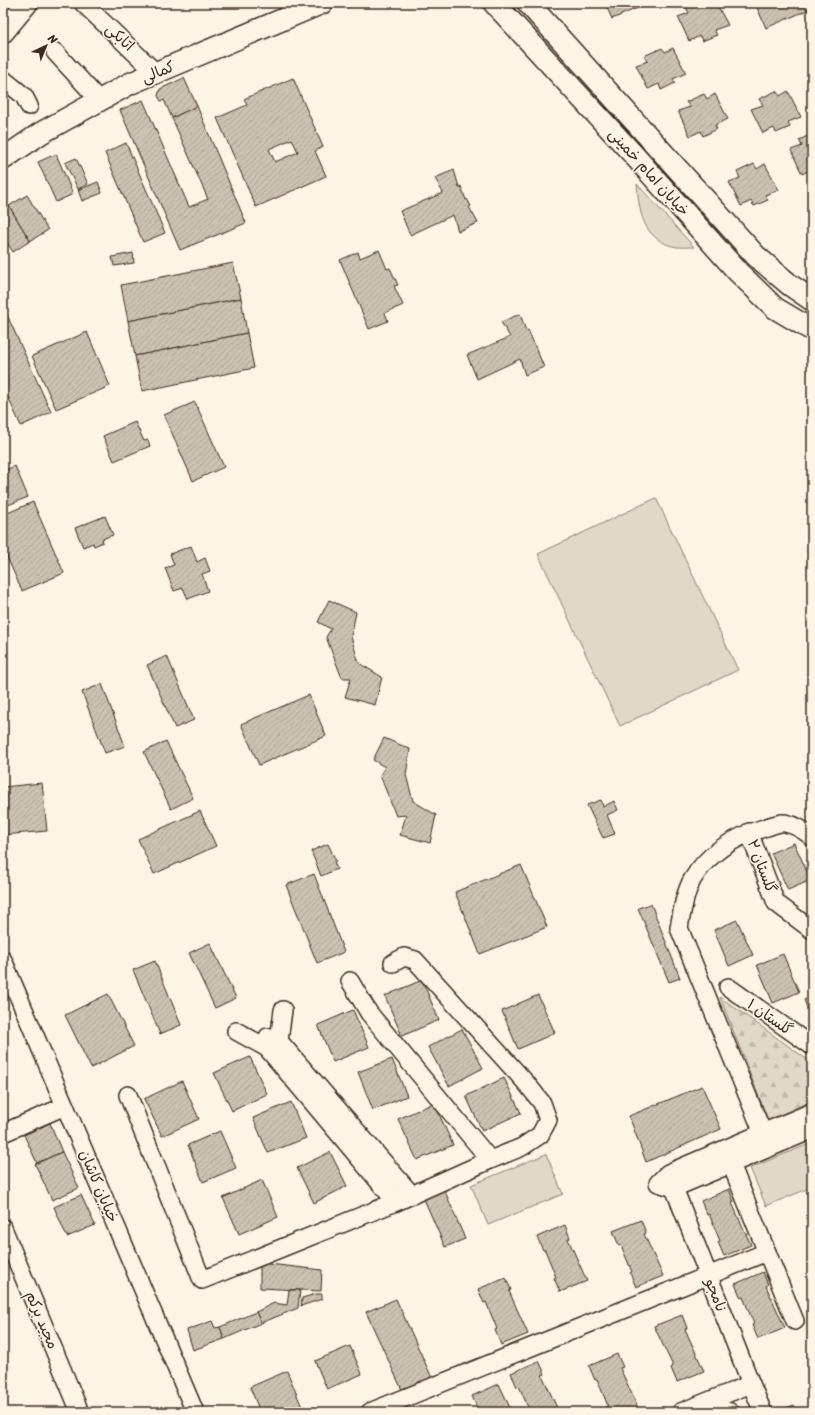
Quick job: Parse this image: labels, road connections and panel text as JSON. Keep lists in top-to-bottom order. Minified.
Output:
{"streets":{"main road":["کمالی","خیابان امام خمینی"],"street":["اتابکی","گلستان ۲","گلستان ۱","خیابان کاشان","نامجو","مجید برکم"]},"crossings":[["اتابکی","کمالی"]],"north":"top right"}
